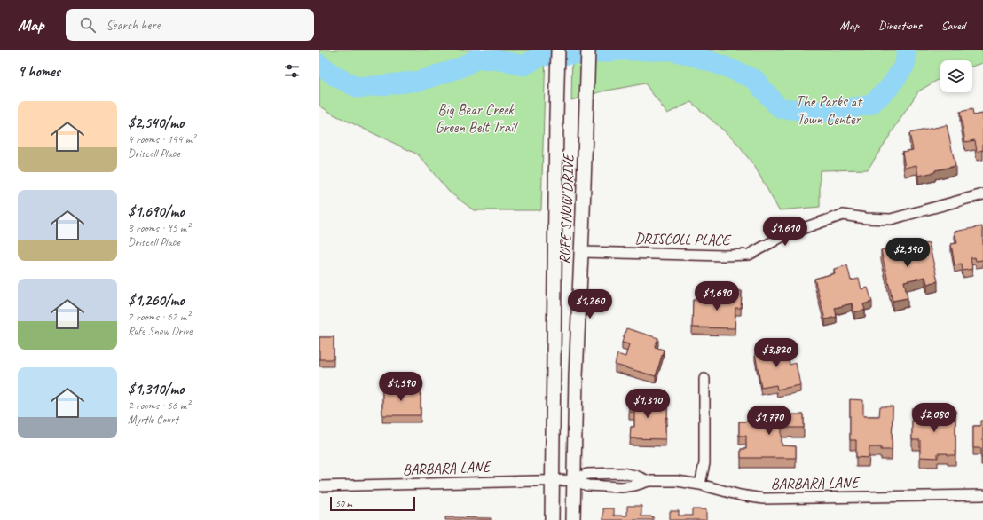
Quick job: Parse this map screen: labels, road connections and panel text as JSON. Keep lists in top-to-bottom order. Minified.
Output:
{"streets":{"main road":["RUFE SNOW DRIVE"],"street":["DRISCOLL PLACE","BARBARA LANE"]},"crossings":[["RUFE SNOW DRIVE","DRISCOLL PLACE"],["RUFE SNOW DRIVE","BARBARA LANE"]],"parks":["The Parks at Town Center","Big Bear Creek Green Belt Trail"],"scale_bar":"50 m","page":{"header":"Map","search":"Search here","nav":["Map","Directions","Saved"],"heading":"9 homes","list":[{"name":"$2,540/mo","note":"4 rooms · 144 m² · Driscoll Place"},{"name":"$1,690/mo","note":"3 rooms · 95 m² · Driscoll Place"},{"name":"$1,260/mo","note":"2 rooms · 62 m² · Rufe Snow Drive"},{"name":"$1,310/mo","note":"2 rooms · 56 m² · Myrtle Court"}],"price":["$1,610","$2,540","$1,690","$1,260","$3,820","$1,590","$1,310","$2,080","$1,770"],"scale":"50 m"}}
